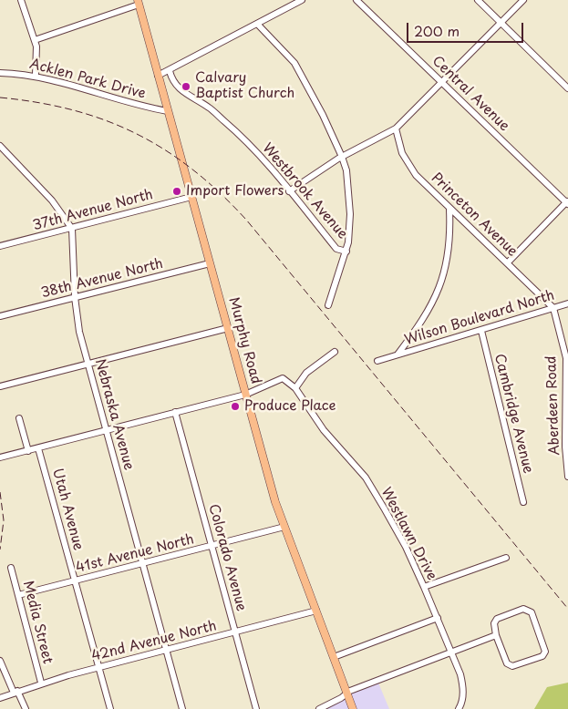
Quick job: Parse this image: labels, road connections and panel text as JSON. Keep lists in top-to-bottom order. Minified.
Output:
{"streets":{"main road":["Murphy Road"],"street":["Acklen Park Drive","Central Avenue","Westbrook Avenue","37th Avenue North","Princeton Avenue","38th Avenue North","Wilson Boulevard North","Aberdeen Road","Cambridge Avenue","Nebraska Avenue","Utah Avenue","Westlawn Drive","41st Avenue North","Colorado Avenue","Media Street","42nd Avenue North"]},"crossings":[["Acklen Park Drive","Murphy Road"],["37th Avenue North","Murphy Road"],["37th Avenue North","Nebraska Avenue"],["Princeton Avenue","Wilson Boulevard North"],["Princeton Avenue","Aberdeen Road"],["38th Avenue North","Murphy Road"],["38th Avenue North","Nebraska Avenue"],["Wilson Boulevard North","Aberdeen Road"],["Wilson Boulevard North","Cambridge Avenue"],["Murphy Road","41st Avenue North"],["Murphy Road","42nd Avenue North"],["Nebraska Avenue","41st Avenue North"],["Nebraska Avenue","42nd Avenue North"],["Utah Avenue","41st Avenue North"],["Utah Avenue","42nd Avenue North"],["41st Avenue North","Colorado Avenue"],["41st Avenue North","Media Street"],["Colorado Avenue","42nd Avenue North"],["Media Street","42nd Avenue North"]],"places":["Calvary Baptist Church","Import Flowers","Produce Place"],"scale_bar":"200 m"}
